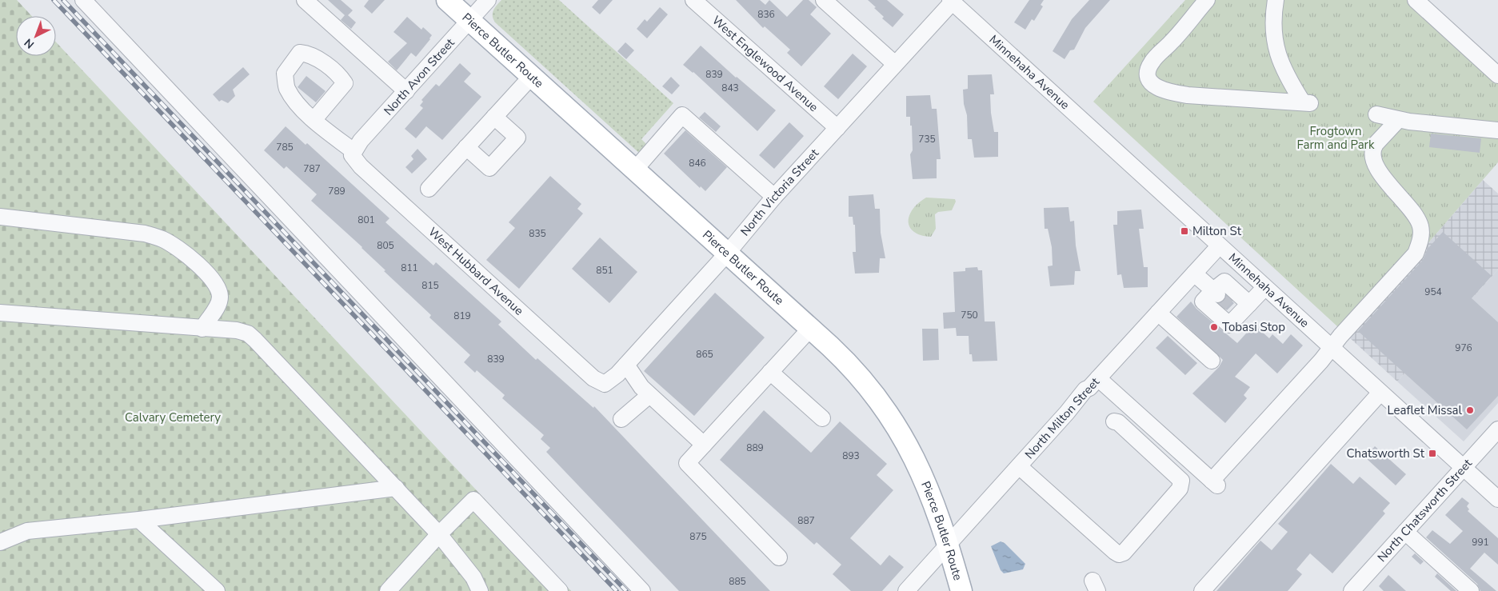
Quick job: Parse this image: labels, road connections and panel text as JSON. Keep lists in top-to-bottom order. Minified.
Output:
{"streets":{"main road":["Pierce Butler Route"],"street":["West Englewood Avenue","Minnehaha Avenue","North Avon Street","North Victoria Street","West Hubbard Avenue","North Milton Street","North Chatsworth Street"]},"crossings":[["Pierce Butler Route","North Avon Street"],["Pierce Butler Route","North Victoria Street"],["Pierce Butler Route","North Milton Street"],["West Englewood Avenue","North Victoria Street"],["Minnehaha Avenue","North Victoria Street"],["Minnehaha Avenue","North Milton Street"],["Minnehaha Avenue","North Chatsworth Street"],["North Avon Street","West Hubbard Avenue"],["North Victoria Street","West Hubbard Avenue"]],"parks":["Frogtown Farm and Park","Calvary Cemetery"],"places":{"transit":["Milton St","Chatsworth St"],"other":["Tobasi Stop","Leaflet Missal"]},"house_numbers":["836","839","843","735","785","846","787","789","801","835","805","811","851","815","954","750","819","976","865","839","889","893","887","875","991","885"],"north":"bottom left"}
